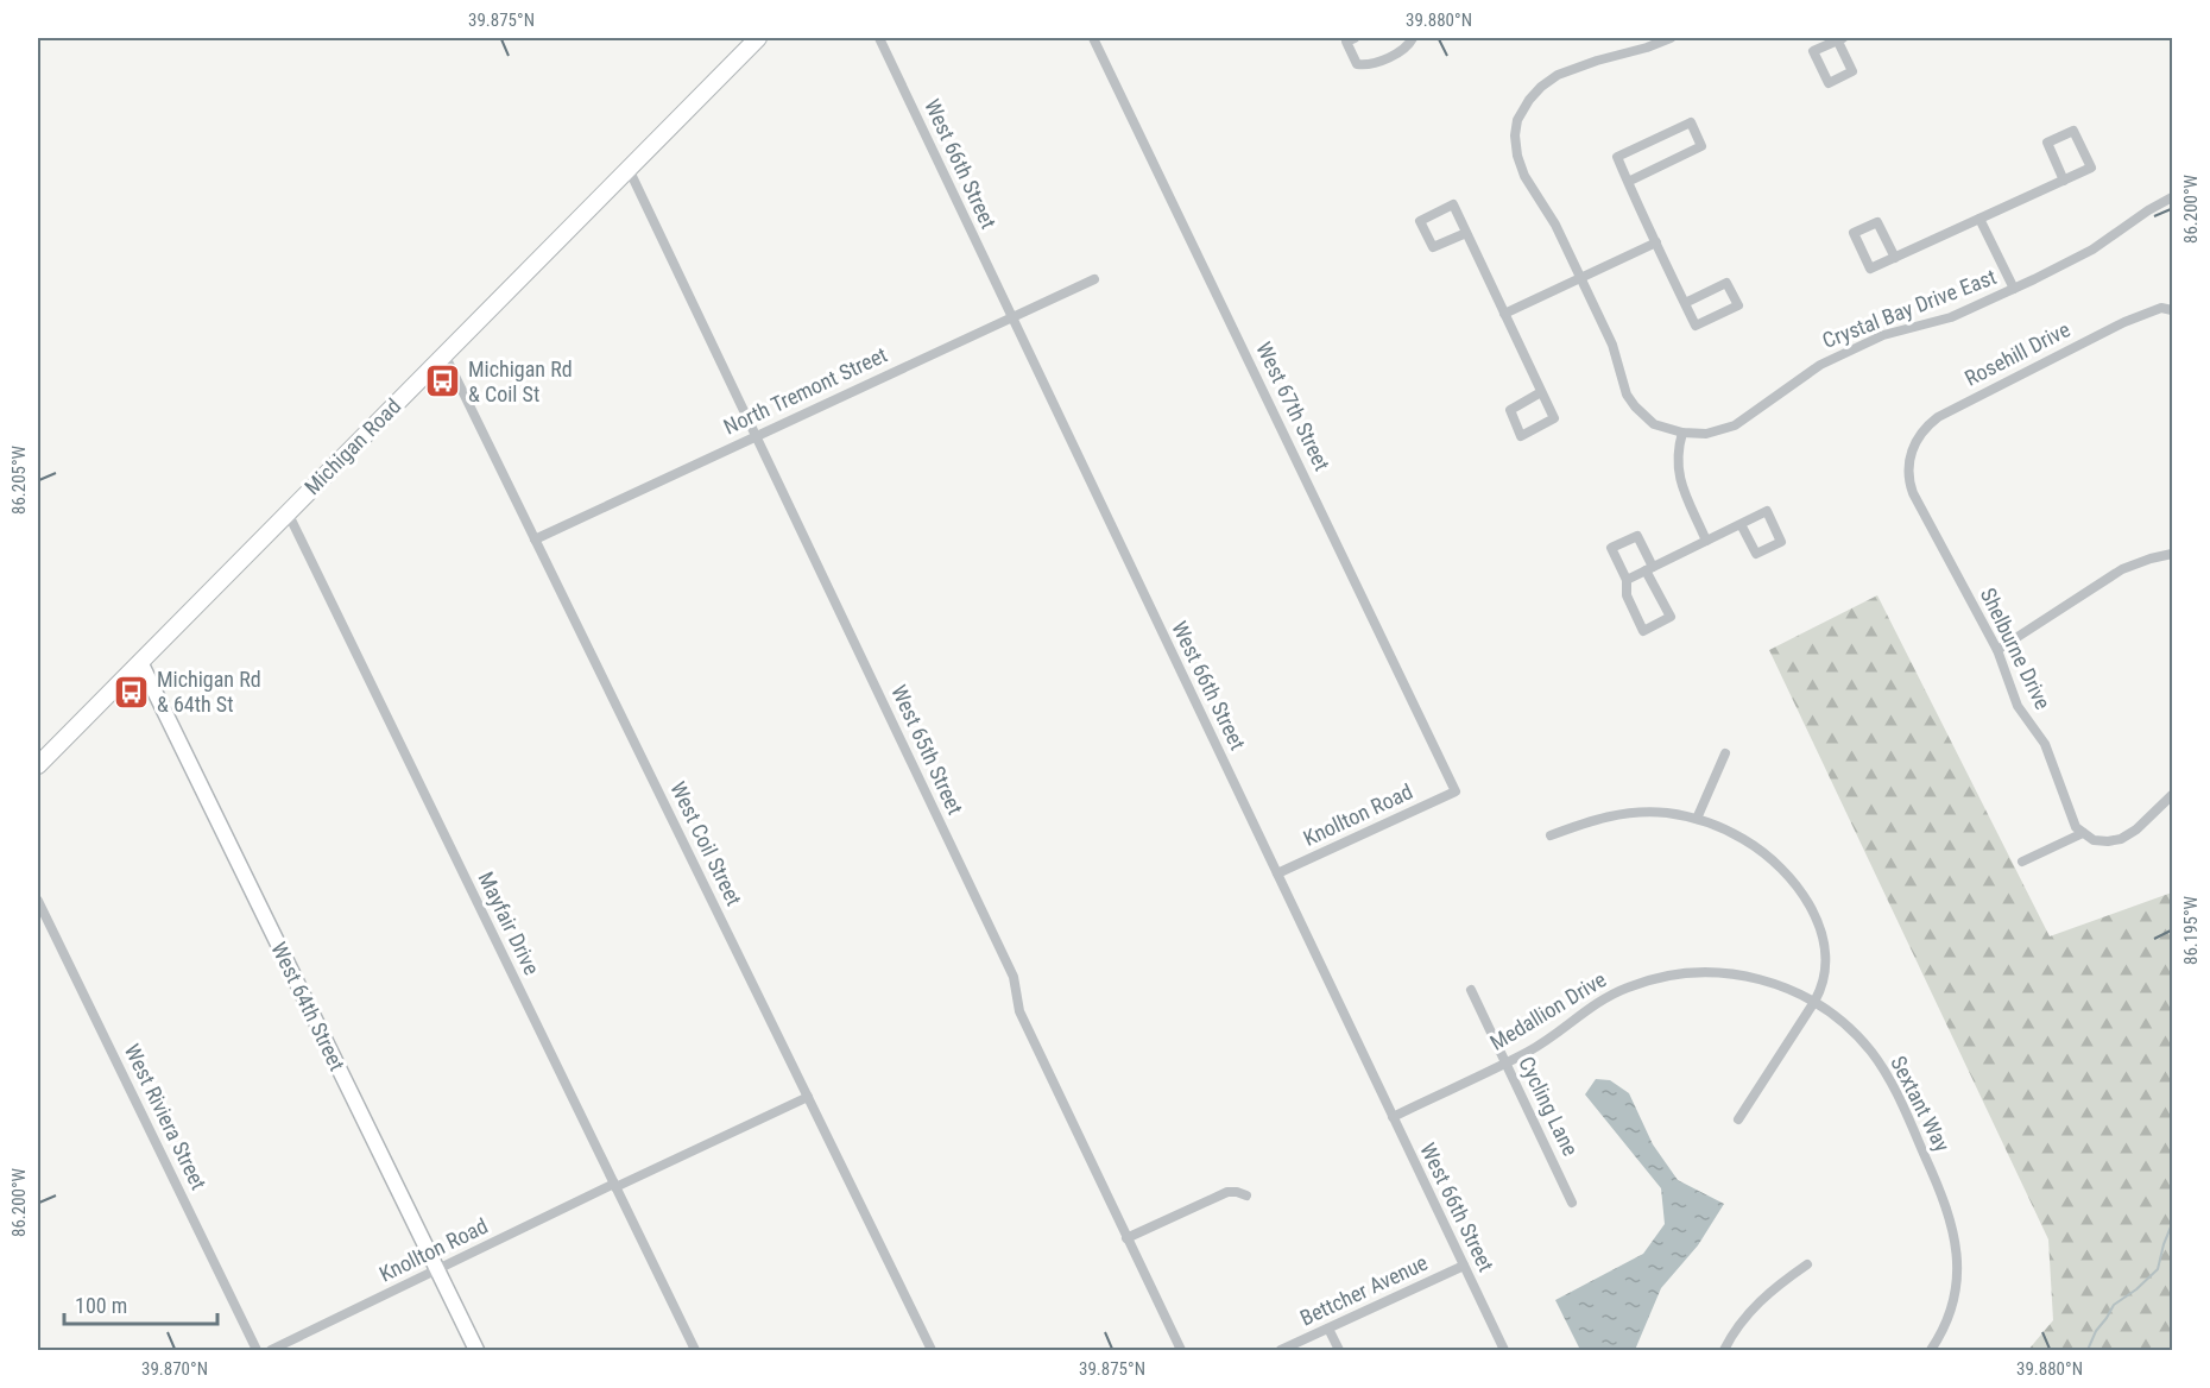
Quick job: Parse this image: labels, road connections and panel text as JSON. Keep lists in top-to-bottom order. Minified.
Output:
{"streets":{"main road":["Michigan Road"],"street":["West 66th Street","Crystal Bay Drive East","Rosehill Drive","North Tremont Street","West 67th Street","Shelburne Drive","West 65th Street","Knollton Road","West Coil Street","Mayfair Drive","West 64th Street","Medallion Drive","Sextant Way","Cycling Lane","West Riviera Street","Bettcher Avenue"]},"crossings":[["West 66th Street","North Tremont Street"],["West 66th Street","Knollton Road"],["West 66th Street","Medallion Drive"],["West 66th Street","Bettcher Avenue"],["Rosehill Drive","Shelburne Drive"],["North Tremont Street","West 65th Street"],["North Tremont Street","West Coil Street"],["West 67th Street","Knollton Road"],["Michigan Road","West 65th Street"],["Michigan Road","West Coil Street"],["Michigan Road","Mayfair Drive"],["Michigan Road","West 64th Street"],["Knollton Road","West Coil Street"],["Knollton Road","Mayfair Drive"],["Knollton Road","West 64th Street"],["Medallion Drive","Sextant Way"],["Medallion Drive","Cycling Lane"]],"places":{"bus stop":["Michigan Rd & Coil St","Michigan Rd & 64th St"]},"scale_bar":"100 m","coordinates":["39.875°N","39.880°N","86.200°W","86.205°W","86.195°W","39.870°N"]}
